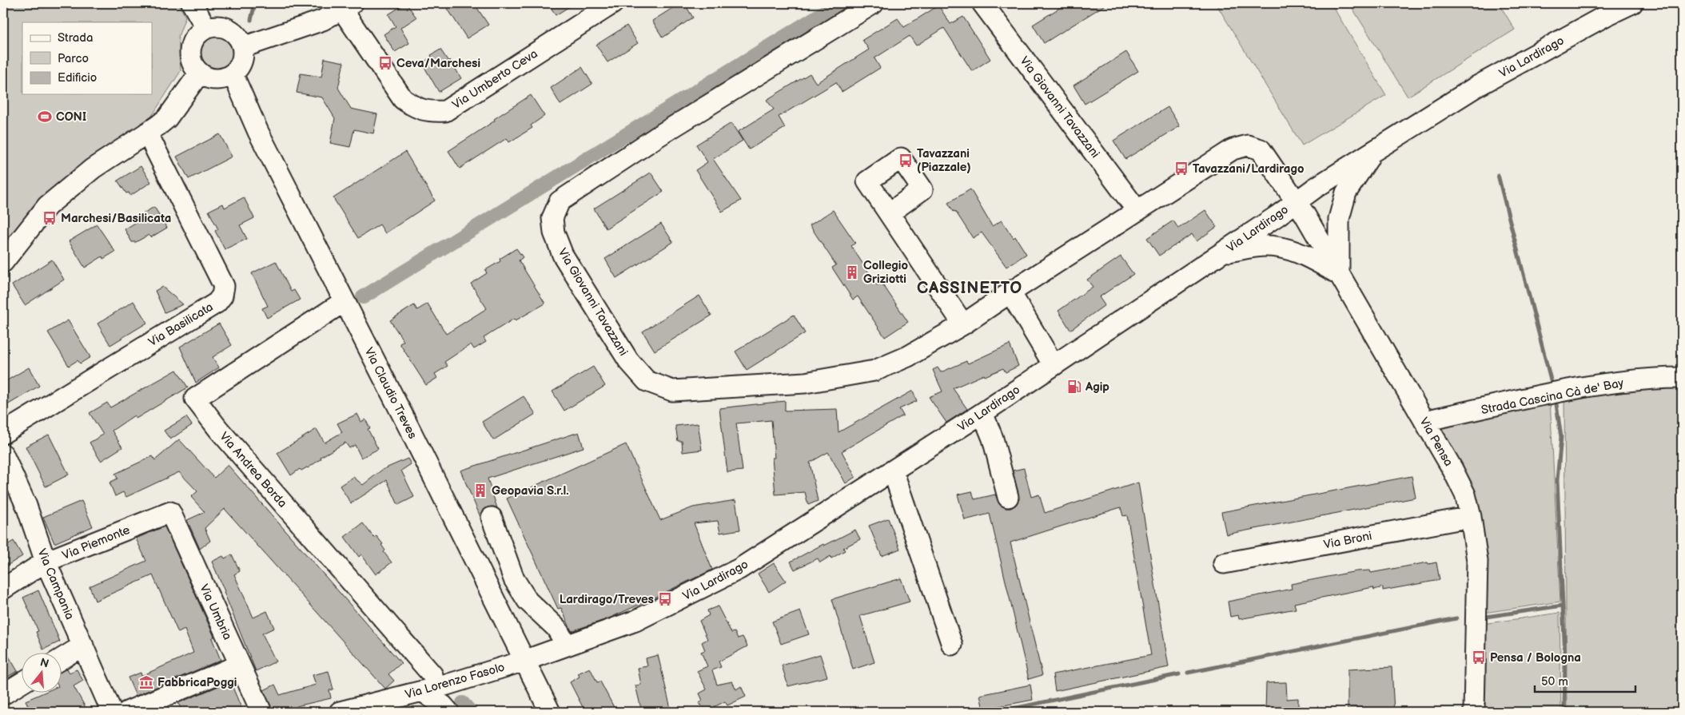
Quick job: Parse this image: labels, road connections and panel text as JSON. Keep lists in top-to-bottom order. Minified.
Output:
{"streets":{"street":["Via Lardirago","Via Umberto Ceva","Via Giovanni Tavazzani","Via Basilicata","Via Claudio Treves","Strada Cascina Cà de' Bay","Via Pensa","Via Andrea Borda","Via Broni","Via Piemonte","Via Campania","Via Umbria","Via Lorenzo Fasolo"]},"crossings":[["Via Lardirago","Via Giovanni Tavazzani"],["Via Lardirago","Via Claudio Treves"],["Via Lardirago","Via Pensa"],["Via Lardirago","Via Lorenzo Fasolo"],["Via Giovanni Tavazzani","Via Pensa"],["Via Claudio Treves","Via Andrea Borda"],["Via Claudio Treves","Via Lorenzo Fasolo"],["Strada Cascina Cà de' Bay","Via Pensa"],["Via Pensa","Via Broni"],["Via Andrea Borda","Via Lorenzo Fasolo"],["Via Piemonte","Via Campania"],["Via Piemonte","Via Umbria"]],"districts":["CASSINETTO"],"places":{"bus stop":["Ceva/Marchesi","Tavazzani (Piazzale)","Tavazzani/Lardirago","Marchesi/Basilicata","Lardirago/Treves","Pensa / Bologna"],"sports":["CONI"],"building":["Collegio Griziotti","Geopavia S.r.l."],"fuel station":["Agip"],"museum":["FabbricaPoggi"]},"legend":["Strada","Parco","Edificio"],"scale_bar":"50 m","north":"top"}
